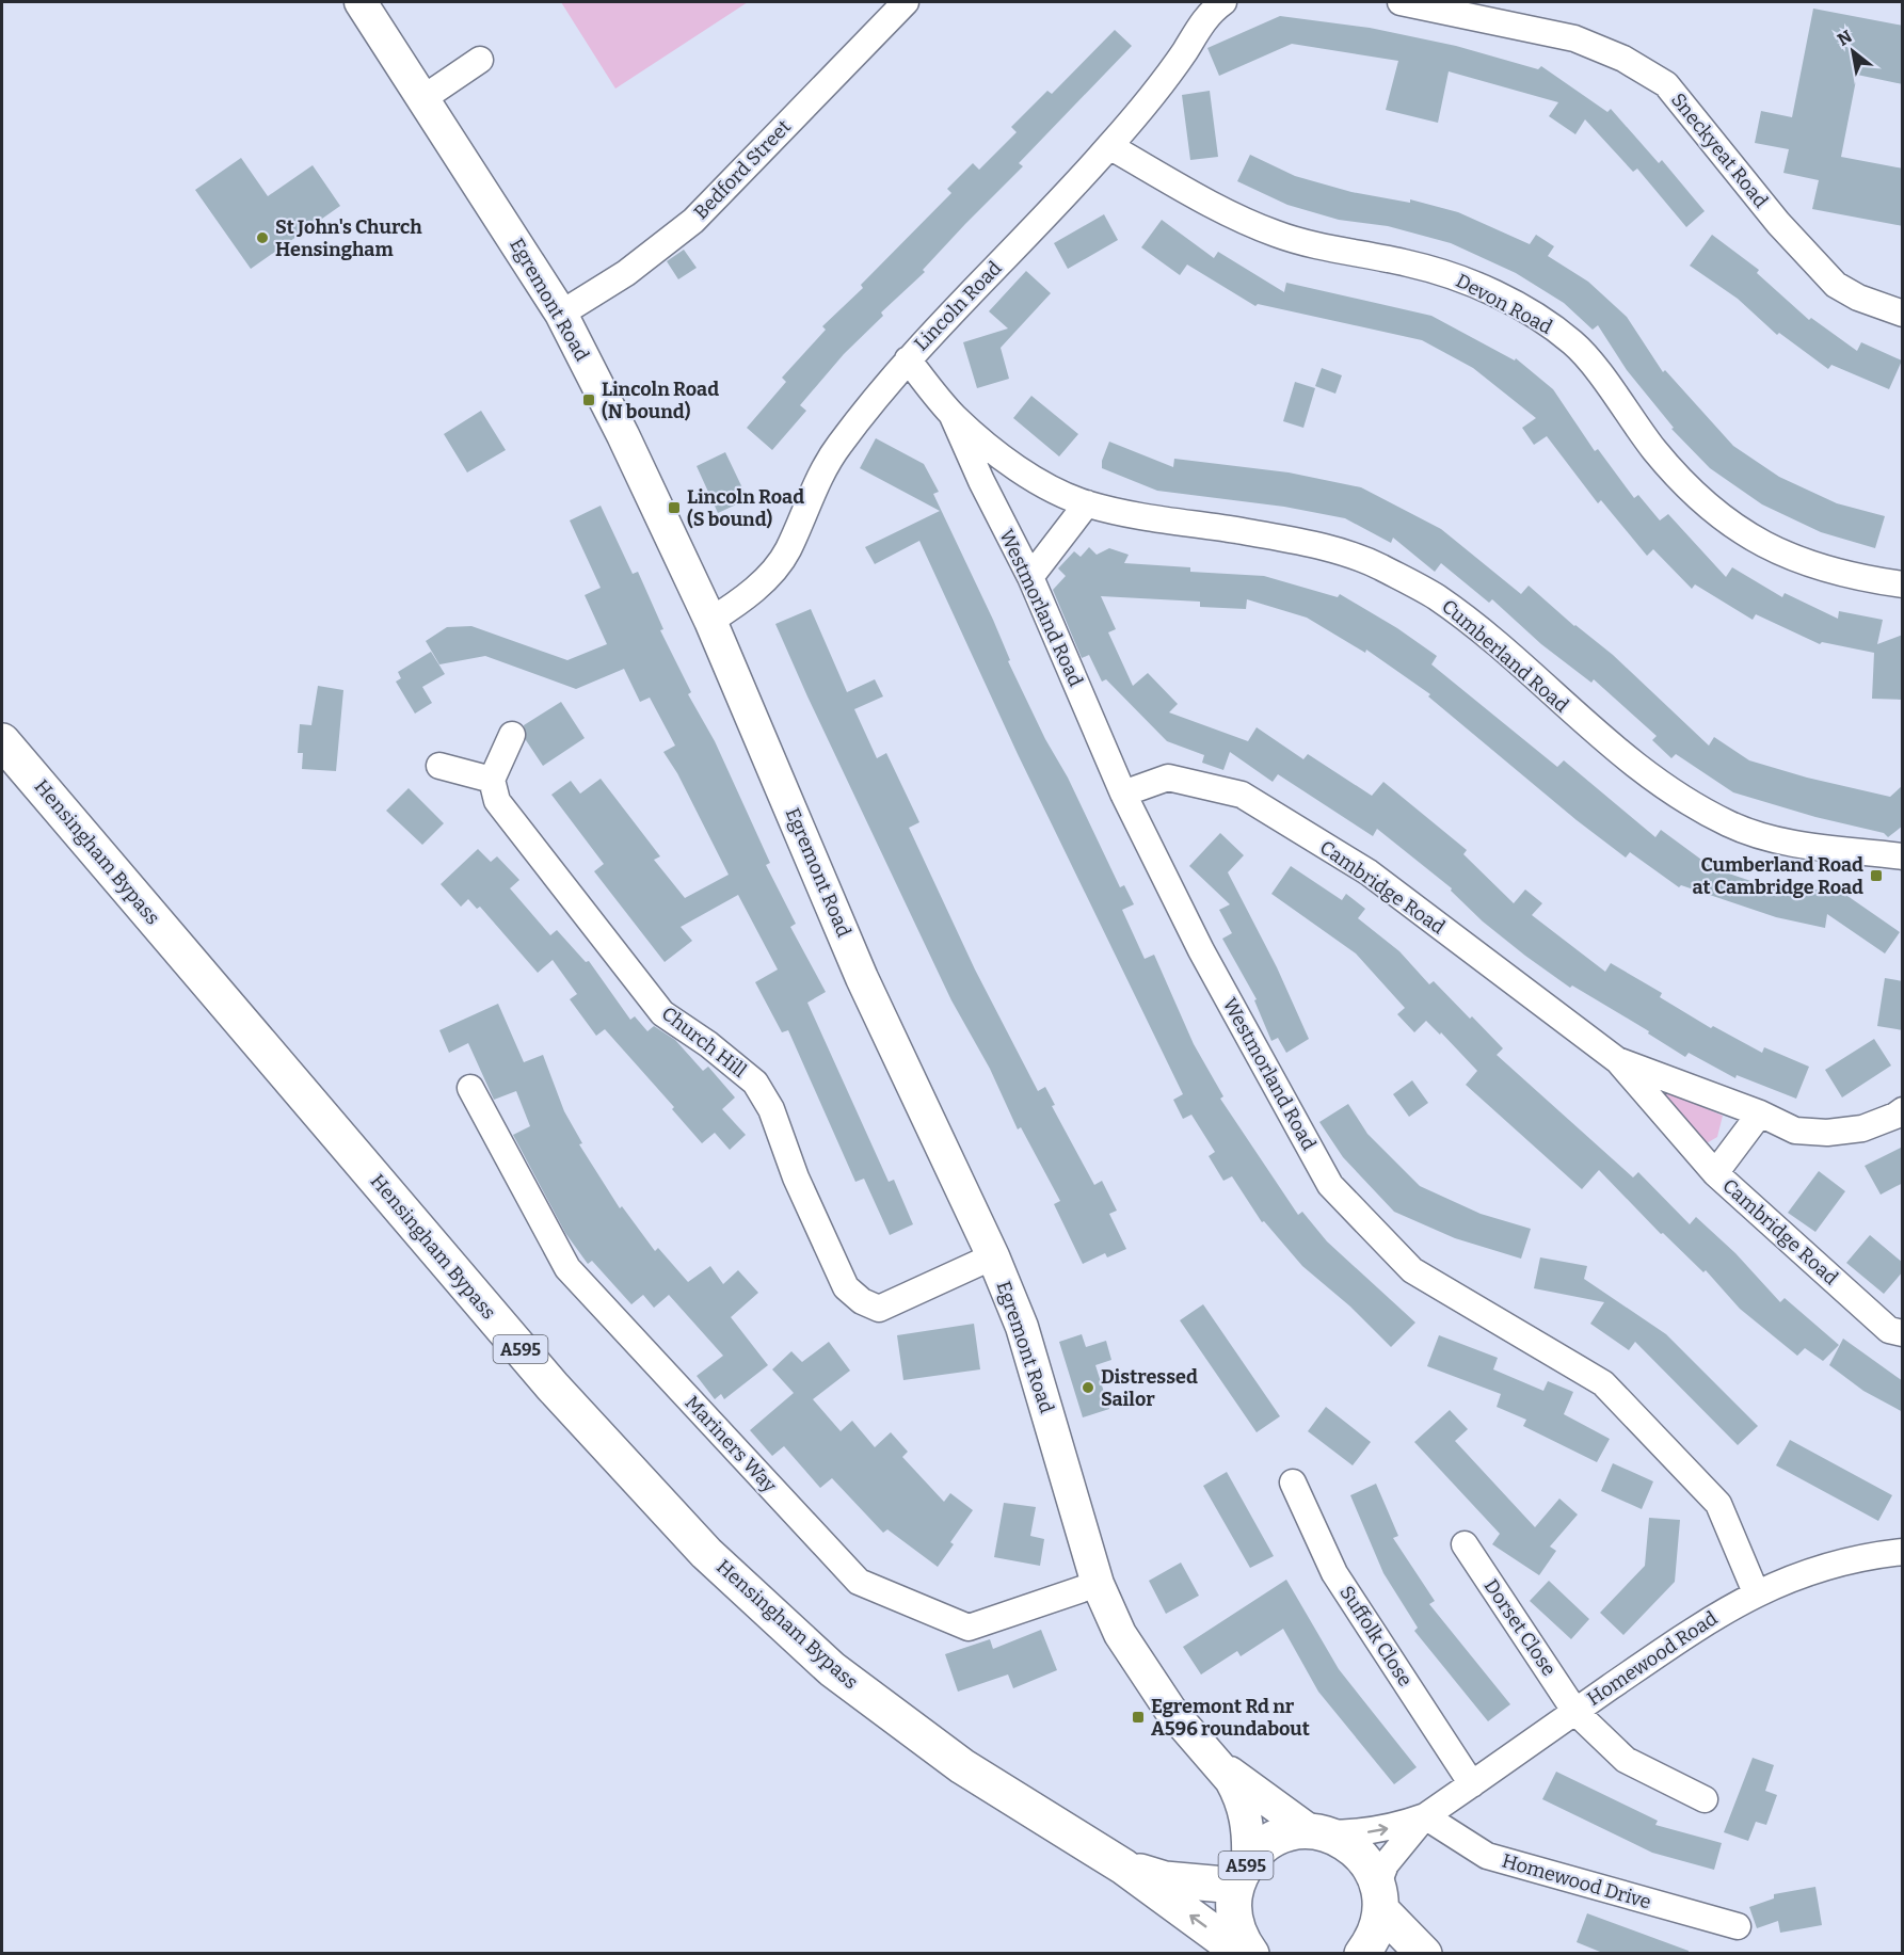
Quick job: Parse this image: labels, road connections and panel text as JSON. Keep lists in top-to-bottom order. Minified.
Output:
{"streets":{"highway":["Hensingham Bypass","A595"],"main road":["Egremont Road"],"street":["Sneckyeat Road","Bedford Street","Devon Road","Lincoln Road","Westmorland Road","Cumberland Road","Cambridge Road","Church Hill","Mariners Way","Dorset Close","Suffolk Close","Homewood Road","Homewood Drive"]},"crossings":[["Bedford Street","Egremont Road"],["Egremont Road","Lincoln Road"],["Egremont Road","Church Hill"],["Egremont Road","Mariners Way"],["Devon Road","Lincoln Road"],["Lincoln Road","Cumberland Road"],["Westmorland Road","Cumberland Road"],["Westmorland Road","Cambridge Road"],["Westmorland Road","Homewood Road"],["Hensingham Bypass","A595"],["Dorset Close","Homewood Road"],["Suffolk Close","Homewood Road"],["Homewood Road","Homewood Drive"]],"places":{"other":["St John's Church Hensingham","Distressed Sailor"],"transit":["Lincoln Road (N bound)","Lincoln Road (S bound)","Cumberland Road at Cambridge Road","Egremont Rd nr A596 roundabout"]},"north":"top left"}
